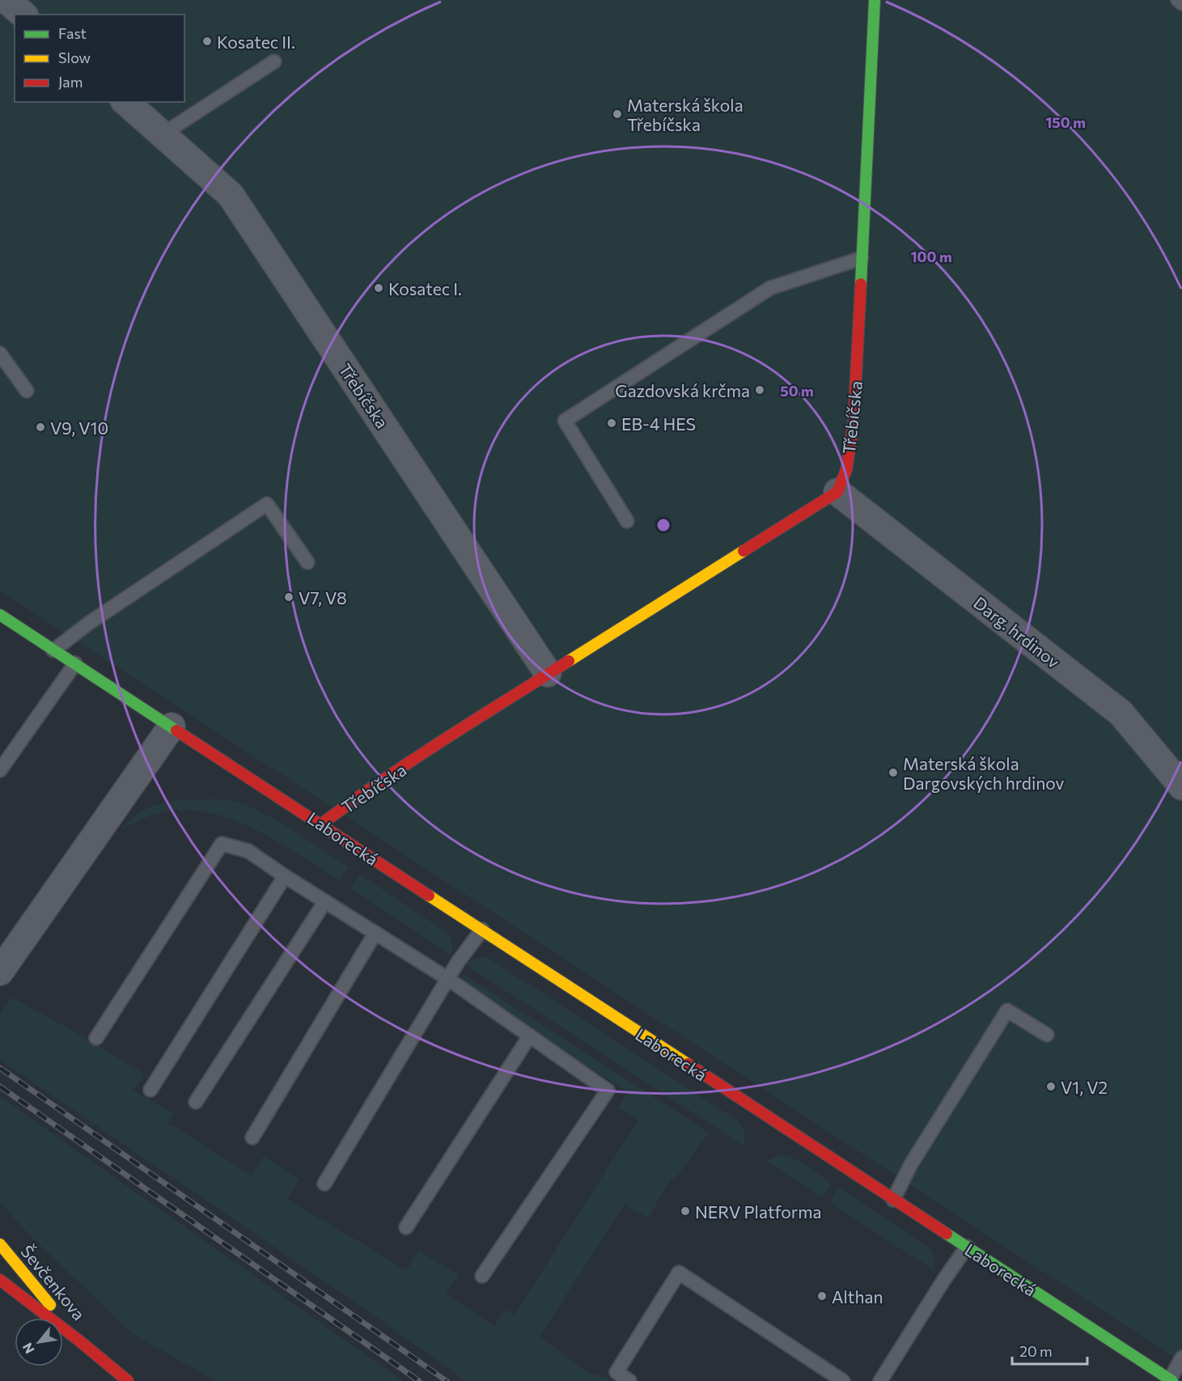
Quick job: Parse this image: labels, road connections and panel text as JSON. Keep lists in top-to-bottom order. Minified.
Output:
{"streets":{"street":["Třebíčska","Darg. hrdinov","Laborecká","Ševčenkova"]},"crossings":[["Třebíčska","Darg. hrdinov"],["Třebíčska","Laborecká"]],"places":["Kosatec II.","Materská škola Třebíčska","Kosatec I.","Gazdovská krčma","EB-4 HES","V9, V10","V7, V8","Materská škola Dargovských hrdinov","V1, V2","NERV Platforma","Althan"],"legend":["Fast","Slow","Jam"],"scale_bar":"20 m","north":"bottom left","rings":["150 m","100 m","50 m"]}
